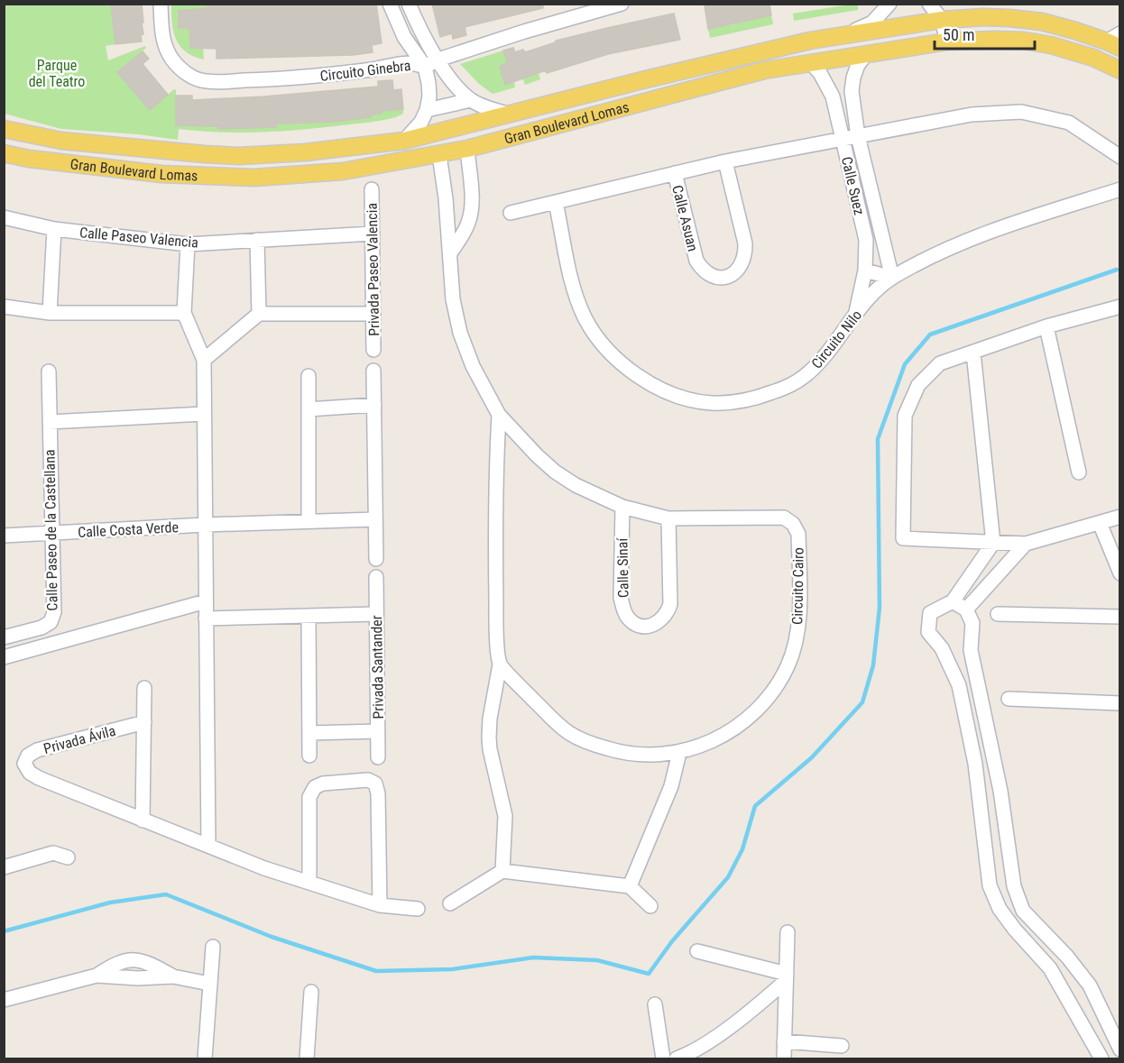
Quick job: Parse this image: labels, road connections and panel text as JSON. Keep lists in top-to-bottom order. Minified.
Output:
{"streets":{"main road":["Gran Boulevard Lomas"],"street":["Circuito Ginebra","Calle Suez","Calle Asuan","Calle Paseo Valencia","Privada Paseo Valencia","Circuito Nilo","Calle Costa Verde","Calle Paseo de la Castellana","Calle Sinaí","Circuito Cairo","Privada Santander","Privada Ávila"]},"crossings":[["Gran Boulevard Lomas","Calle Suez"],["Gran Boulevard Lomas","Circuito Cairo"],["Calle Suez","Circuito Nilo"],["Calle Paseo Valencia","Privada Paseo Valencia"],["Calle Costa Verde","Calle Paseo de la Castellana"],["Calle Sinaí","Circuito Cairo"]],"parks":["Parque del Teatro"],"scale_bar":"50 m"}
